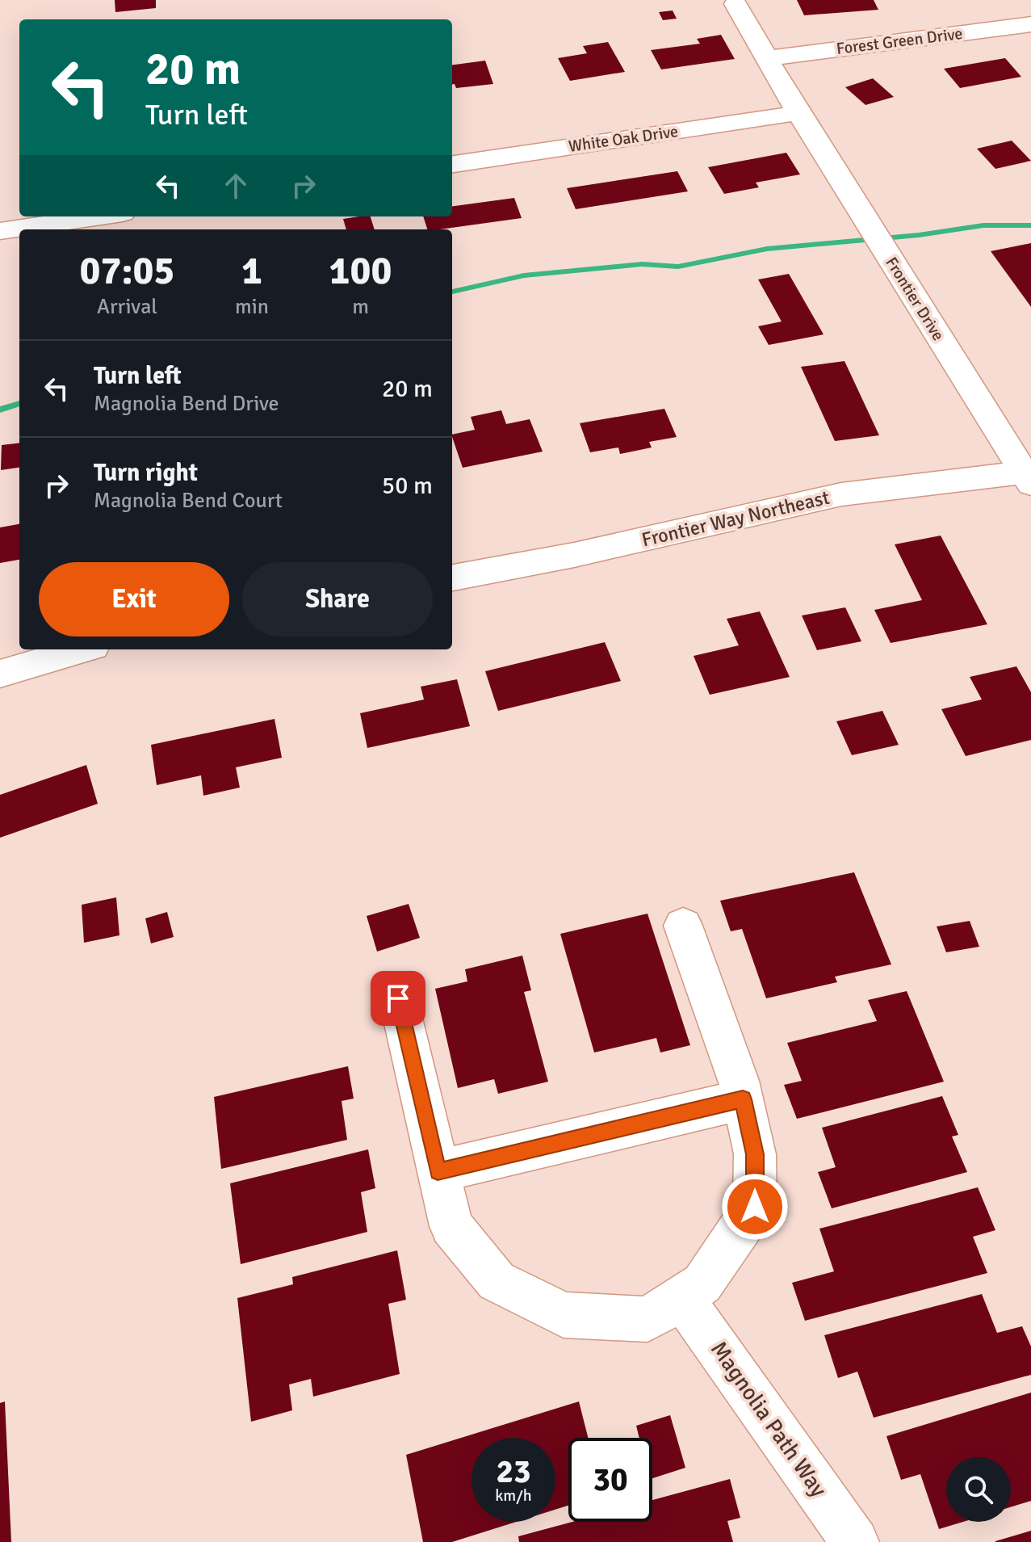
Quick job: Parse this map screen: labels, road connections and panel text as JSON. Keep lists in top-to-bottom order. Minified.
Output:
{"streets":{"street":["Forest Green Drive","White Oak Drive","Frontier Drive","Frontier Way Northeast","Magnolia Path Way"]},"crossings":[["Forest Green Drive","Frontier Drive"],["White Oak Drive","Frontier Drive"],["Frontier Drive","Frontier Way Northeast"]],"page":{"turn":["20 m","Turn left"],"eta":["07:05","Arrival","1","min","100","m"],"list":[{"name":"Turn left","note":"Magnolia Bend Drive","value":"20 m"},{"name":"Turn right","note":"Magnolia Bend Court","value":"50 m"}],"buttons":["Exit","Share"],"speed":"23 km/h","limit":"30"}}
